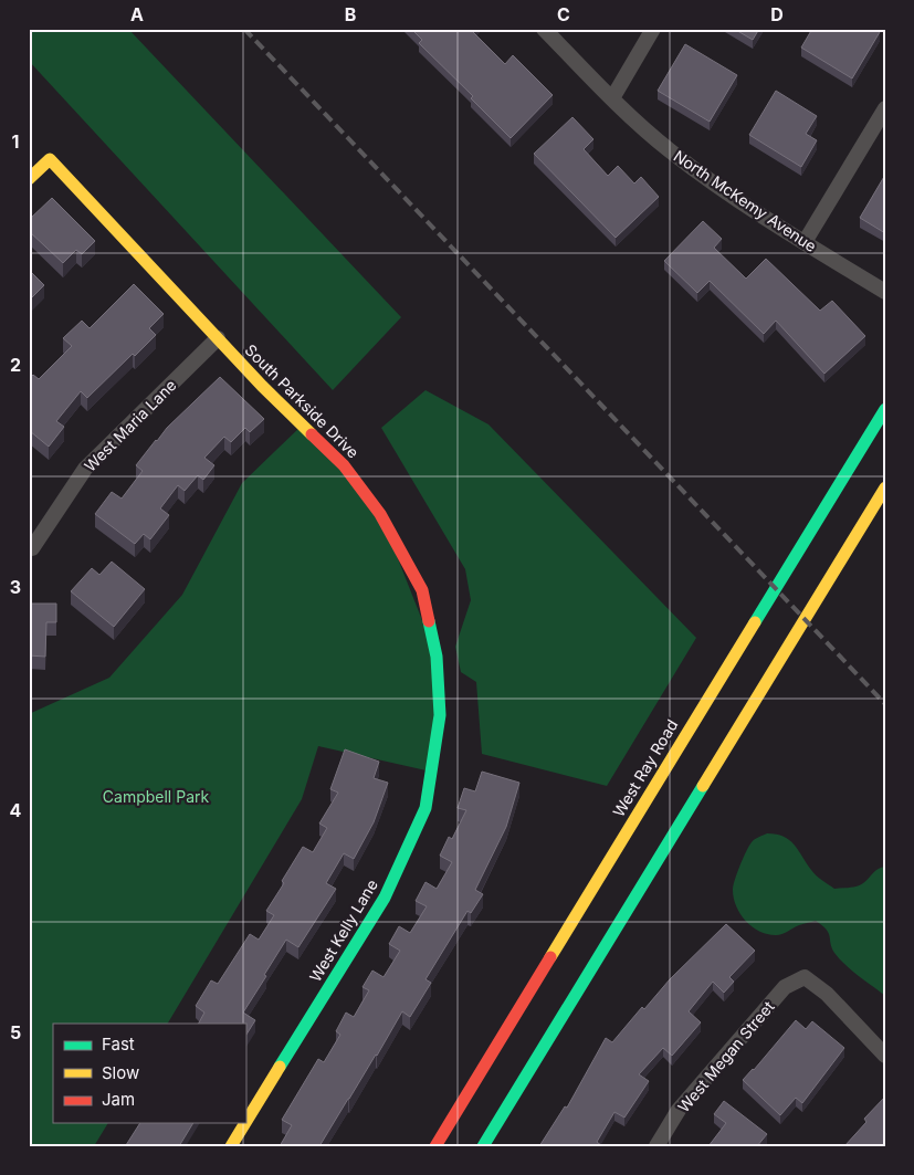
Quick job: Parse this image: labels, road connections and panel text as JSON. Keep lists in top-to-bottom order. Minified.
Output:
{"streets":{"main road":["South Parkside Drive","West Ray Road","West Kelly Lane"],"street":["North McKemy Avenue","West Maria Lane","West Megan Street"]},"crossings":[["South Parkside Drive","West Maria Lane"],["South Parkside Drive","West Kelly Lane"]],"parks":["Campbell Park"],"legend":["Fast","Slow","Jam"],"grid":{"columns":["A","B","C","D"],"rows":["1","2","3","4","5"]}}
